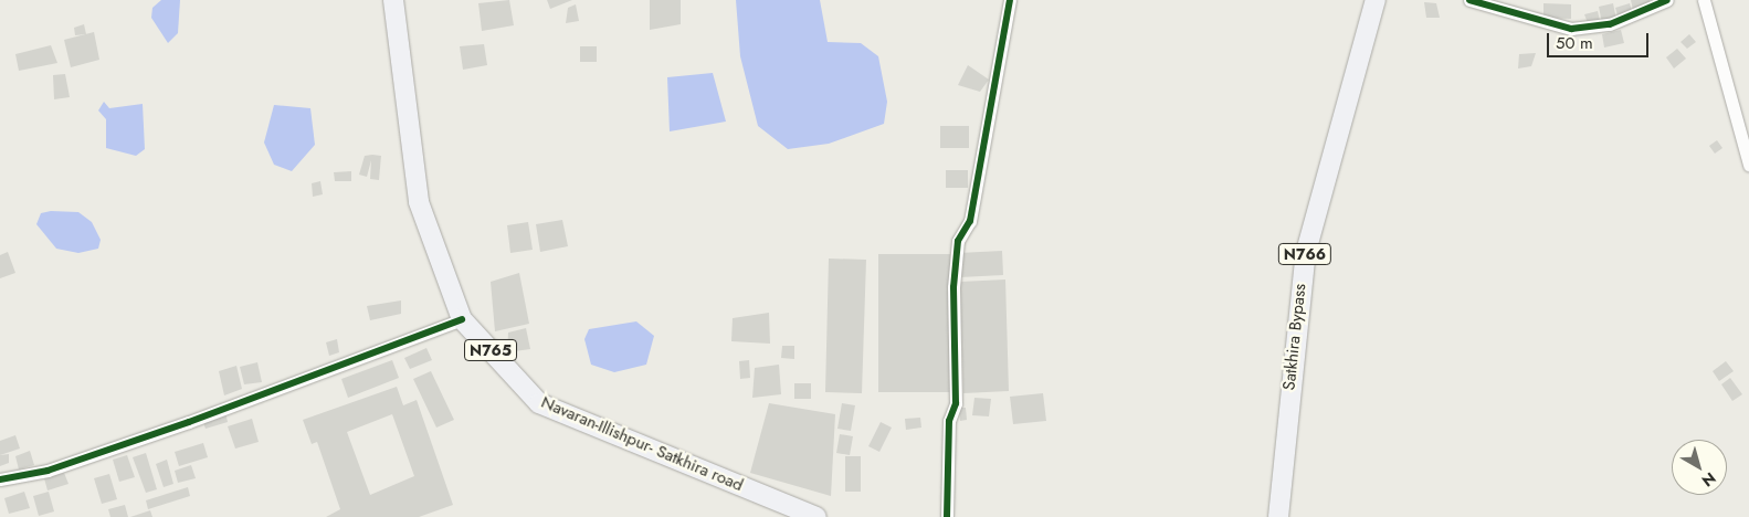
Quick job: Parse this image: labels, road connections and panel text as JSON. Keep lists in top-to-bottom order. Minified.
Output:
{"streets":{"highway":["N766","Satkhira Bypass","N765","Navaran-Illishpur- Satkhira road"]},"scale_bar":"50 m","north":"bottom right"}
